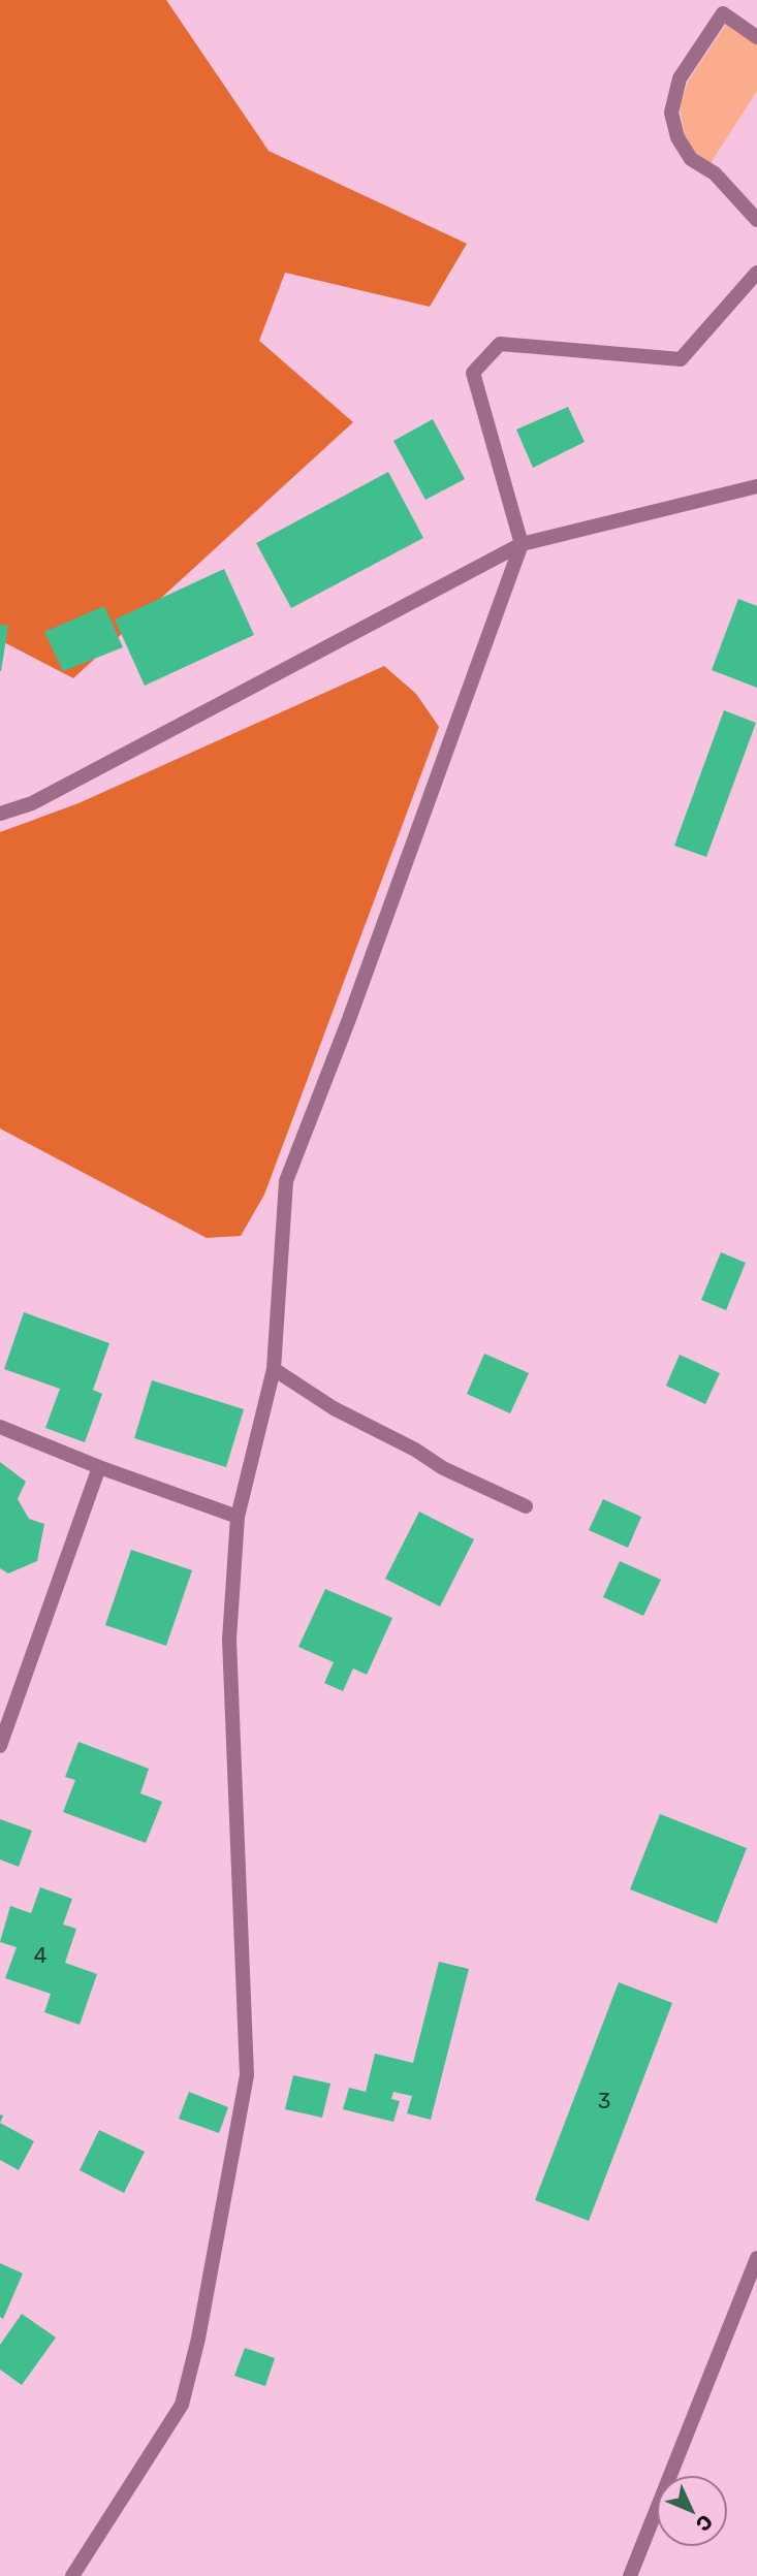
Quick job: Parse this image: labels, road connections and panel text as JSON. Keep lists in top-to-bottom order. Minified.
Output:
{"house_numbers":["4","3"],"north":"bottom right"}
